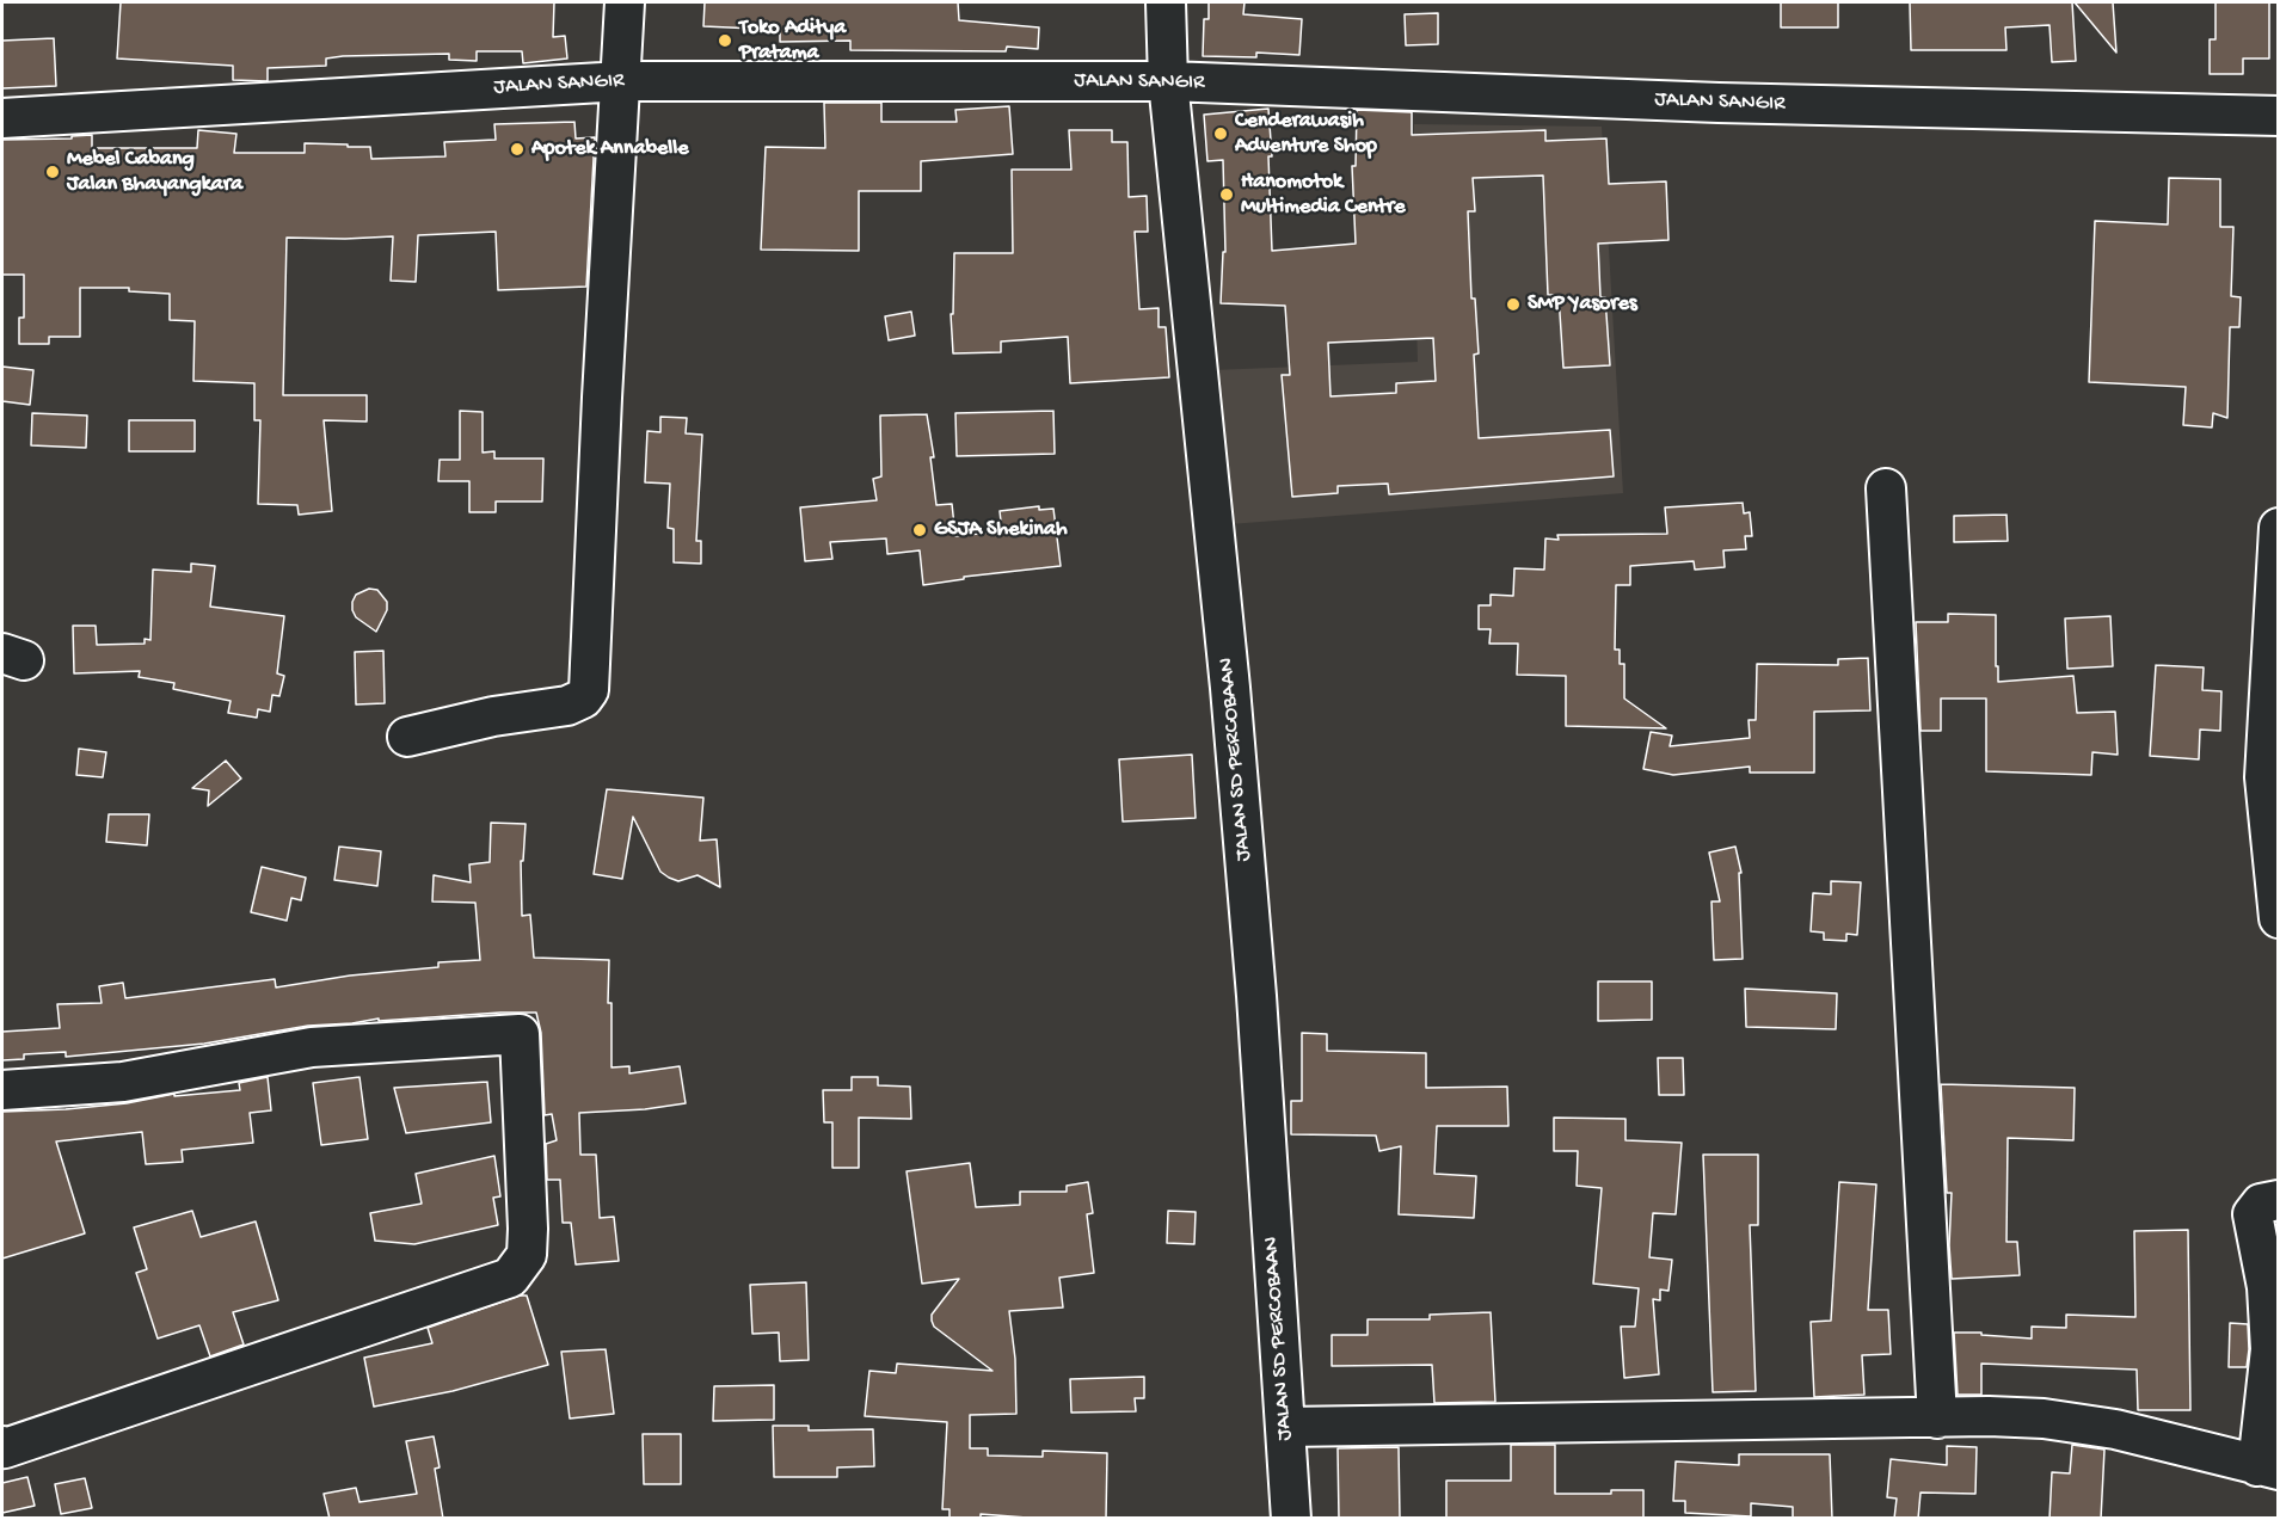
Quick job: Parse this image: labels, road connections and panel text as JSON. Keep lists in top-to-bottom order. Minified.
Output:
{"streets":{"street":["JALAN SANGIR","JALAN SD PERCOBAAN"]},"crossings":[["JALAN SANGIR","JALAN SD PERCOBAAN"]],"places":["Toko Aditya Pratama","Cenderawasih Adventure Shop","Apotek Annabelle","Mebel Cabang Jalan Bhayangkara","Hanomotok Multimedia Centre","SMP Yasores","GSJA Shekinah"]}
